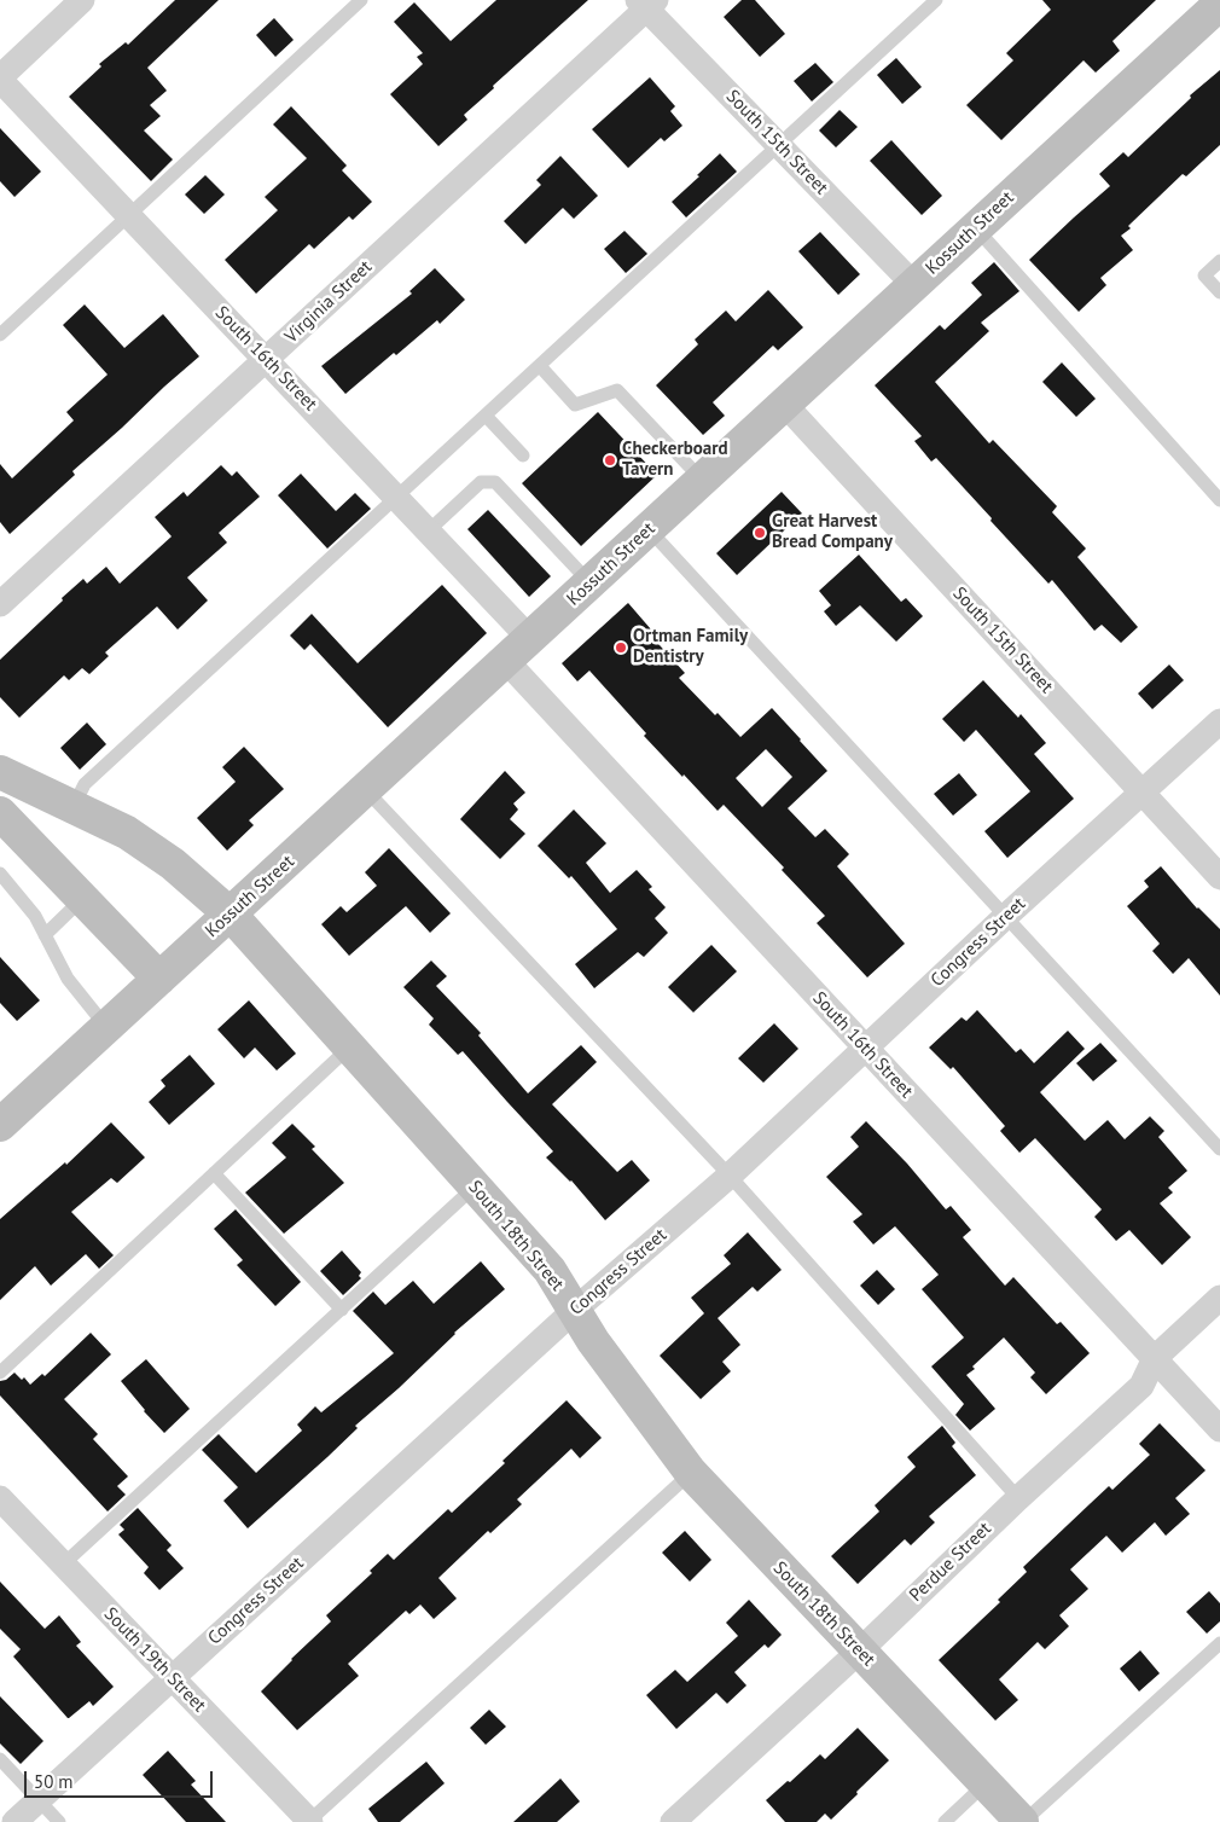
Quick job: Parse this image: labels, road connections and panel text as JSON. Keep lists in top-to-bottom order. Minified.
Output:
{"streets":{"main road":["Kossuth Street","South 18th Street"],"street":["South 15th Street","Virginia Street","South 16th Street","Congress Street","Perdue Street","South 19th Street"]},"crossings":[["South 15th Street","Kossuth Street"],["South 15th Street","Virginia Street"],["South 15th Street","Congress Street"],["Kossuth Street","South 16th Street"],["Kossuth Street","South 18th Street"],["Virginia Street","South 16th Street"],["South 16th Street","Congress Street"],["South 16th Street","Perdue Street"],["Congress Street","South 18th Street"],["Congress Street","South 19th Street"],["South 18th Street","Perdue Street"]],"places":["Checkerboard Tavern","Great Harvest Bread Company","Ortman Family Dentistry"],"scale_bar":"50 m"}
